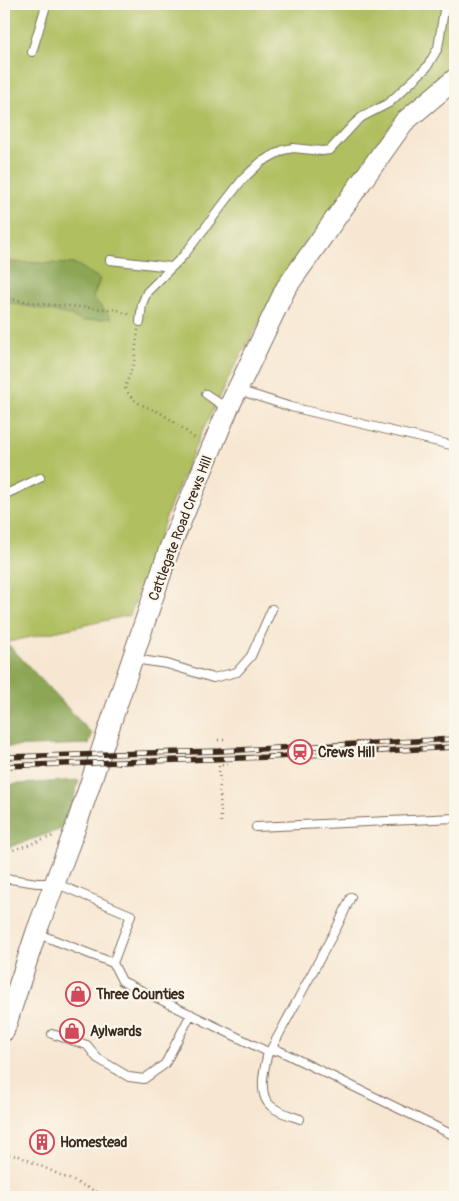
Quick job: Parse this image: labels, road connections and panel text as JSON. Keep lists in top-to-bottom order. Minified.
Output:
{"streets":{"street":["Cattlegate Road Crews Hill"]},"places":{"station":["Crews Hill"],"shop":["Three Counties","Aylwards"],"building":["Homestead"]}}
